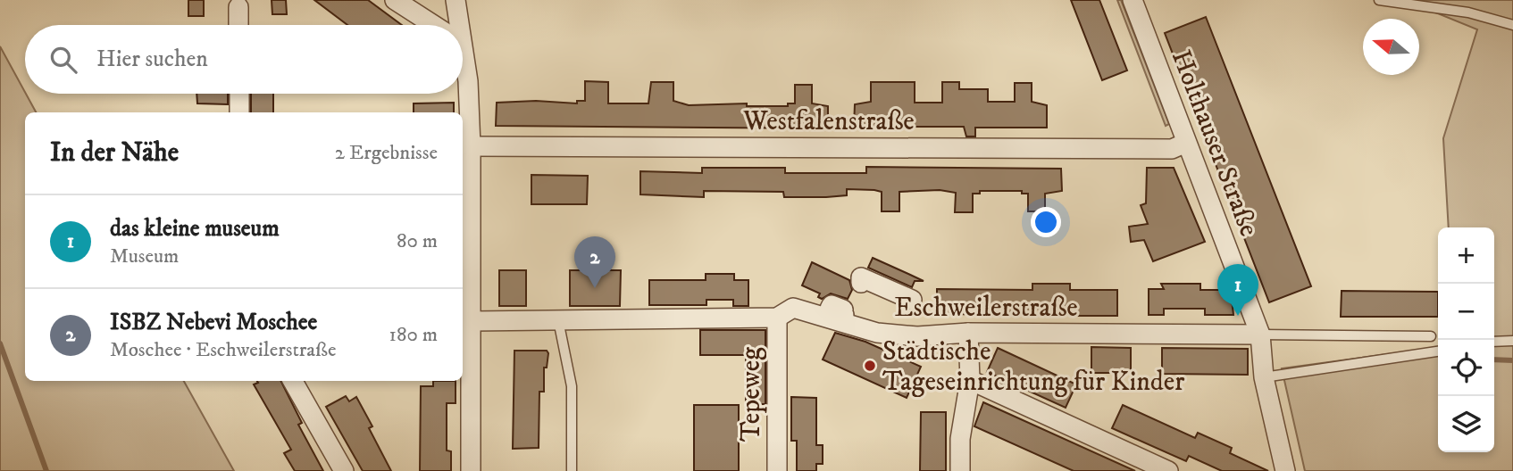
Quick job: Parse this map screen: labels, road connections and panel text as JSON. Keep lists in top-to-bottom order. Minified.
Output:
{"streets":{"street":["Westfalenstraße","Holthauser Straße","Eschweilerstraße","Tepeweg"]},"crossings":[["Westfalenstraße","Holthauser Straße"],["Holthauser Straße","Eschweilerstraße"],["Eschweilerstraße","Tepeweg"]],"places":["Städtische Tageseinrichtung für Kinder"],"north":"left","page":{"search":"Hier suchen","heading":["In der Nähe","2 Ergebnisse"],"list":[{"mark":"1","name":"das kleine museum","note":"Museum","value":"80 m"},{"mark":"2","name":"ISBZ Nebevi Moschee","note":"Moschee · Eschweilerstraße","value":"180 m"}],"map_buttons":["+","−"],"pins":["2","1"]}}
